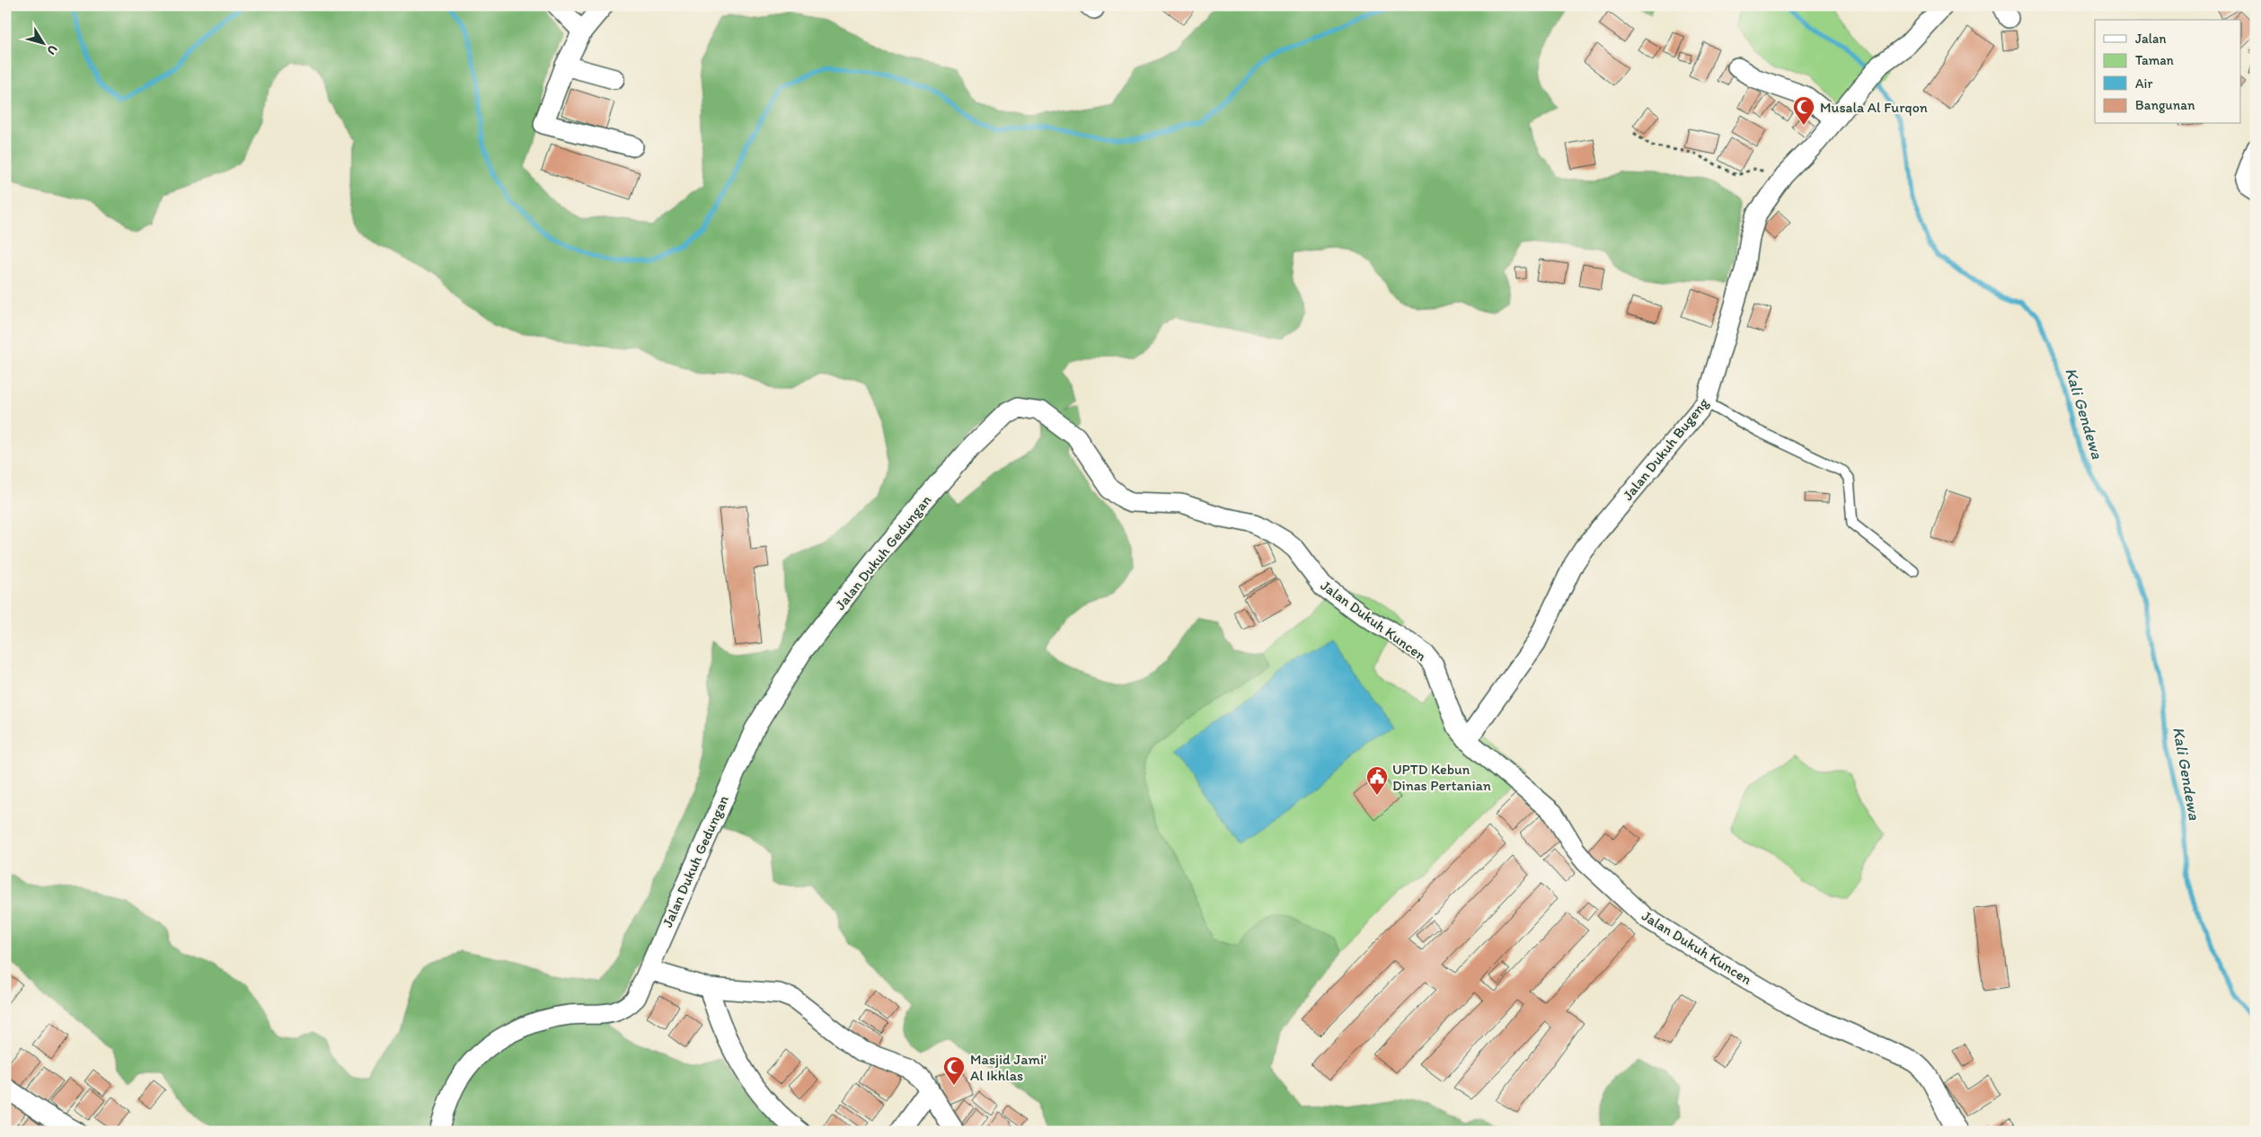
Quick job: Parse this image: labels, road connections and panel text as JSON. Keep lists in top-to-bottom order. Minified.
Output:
{"streets":{"street":["Jalan Dukuh Bugeng","Jalan Dukuh Gedungan","Jalan Dukuh Kuncen"]},"crossings":[["Jalan Dukuh Bugeng","Jalan Dukuh Kuncen"],["Jalan Dukuh Gedungan","Jalan Dukuh Kuncen"]],"water":["Kali Gendewa"],"places":{"mosque":["Musala Al Furqon","Masjid Jami' Al Ikhlas"],"public building":["UPTD Kebun Dinas Pertanian"]},"legend":["Jalan","Taman","Air","Bangunan"],"north":"bottom right"}
